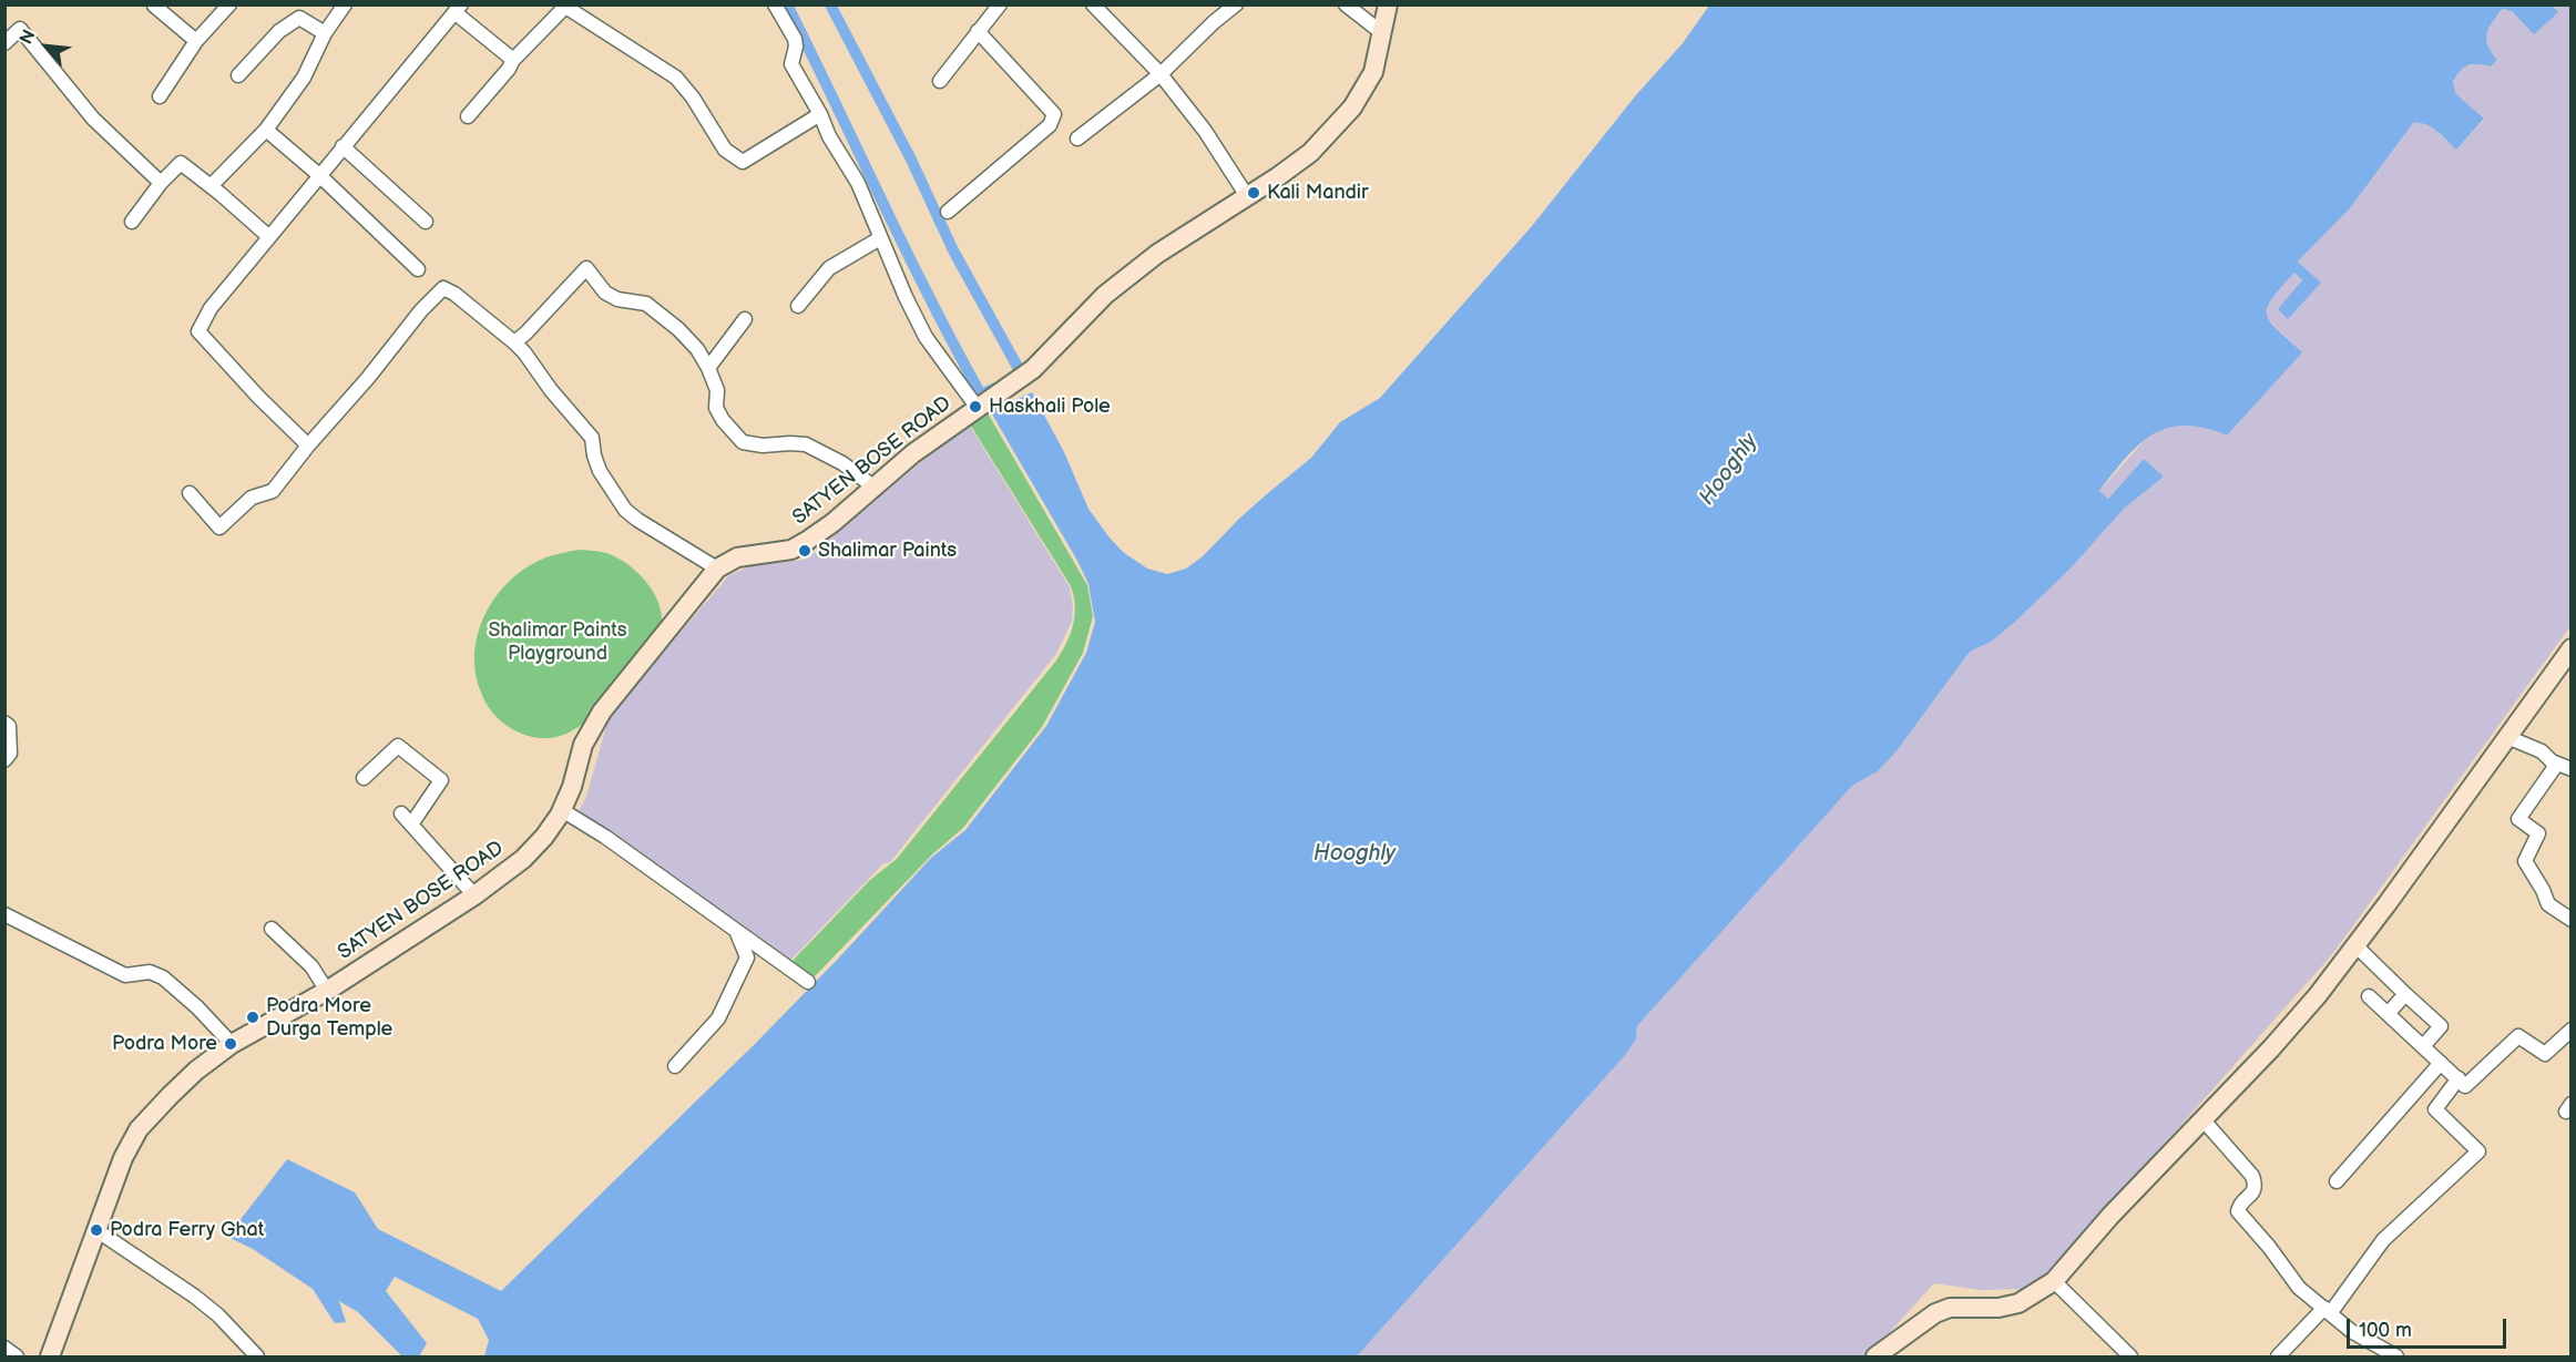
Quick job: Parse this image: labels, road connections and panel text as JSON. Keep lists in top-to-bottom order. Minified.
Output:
{"streets":{"main road":["SATYEN BOSE ROAD"]},"water":["Hooghly"],"parks":["Shalimar Paints Playground"],"places":["Kali Mandir","Haskhali Pole","Shalimar Paints","Podra More Durga Temple","Podra More","Podra Ferry Ghat"],"scale_bar":"100 m","north":"top left"}
